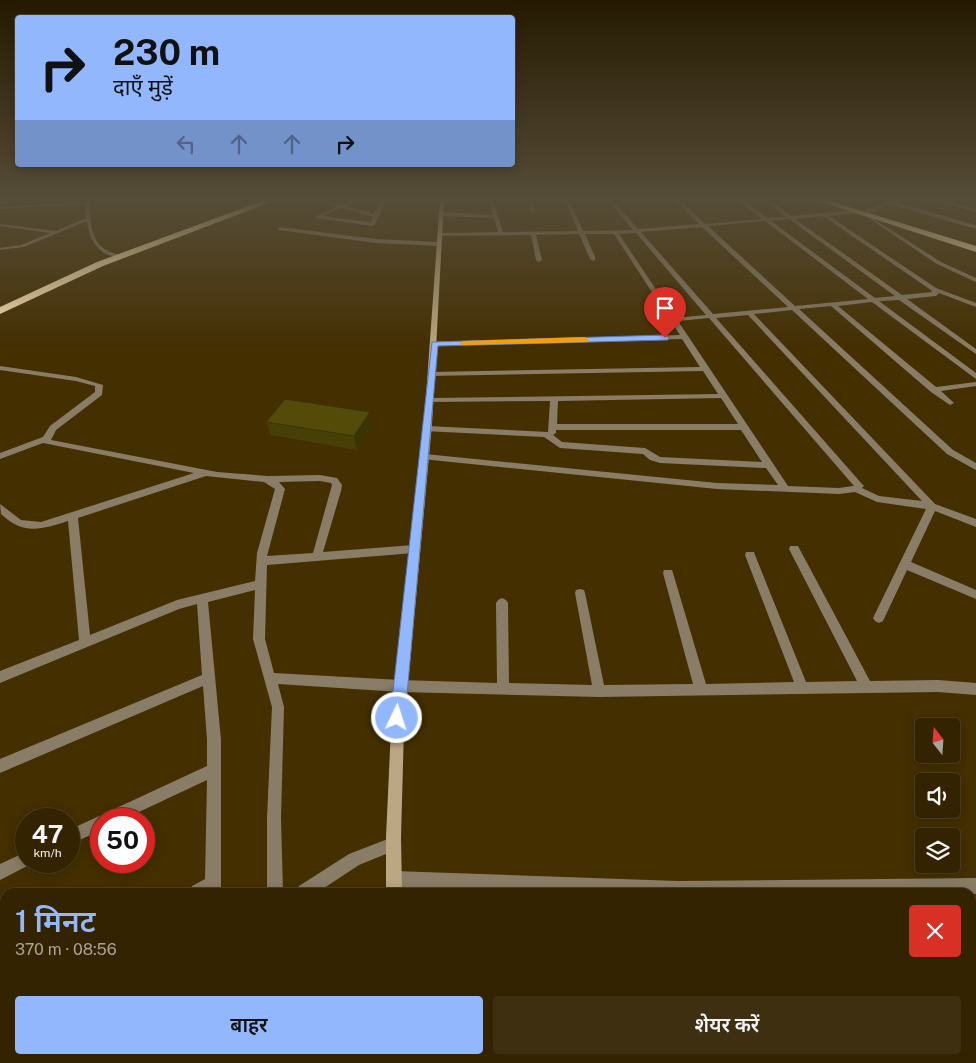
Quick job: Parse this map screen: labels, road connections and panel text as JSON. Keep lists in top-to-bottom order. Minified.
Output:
{"north":"top","page":{"turn":["230 m","दाएँ मुड़ें"],"speed":"47 km/h","limit":"50","heading":["1 मिनट","370 m · 08:56"],"buttons":["बाहर","शेयर करें"]}}
